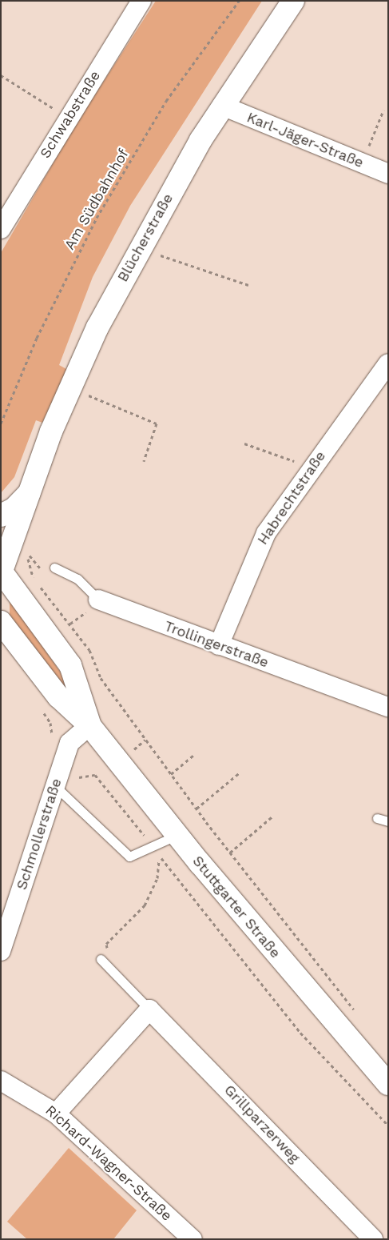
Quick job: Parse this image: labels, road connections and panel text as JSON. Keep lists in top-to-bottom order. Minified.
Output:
{"streets":{"main road":["Blücherstraße","Stuttgarter Straße"],"street":["Schwabstraße","Karl-Jäger-Straße","Habrechtstraße","Trollingerstraße","Schmollerstraße","Grillparzerweg","Richard-Wagner-Straße"],"path":["Am Südbahnhof"]},"crossings":[["Karl-Jäger-Straße","Blücherstraße"],["Blücherstraße","Stuttgarter Straße"],["Habrechtstraße","Trollingerstraße"],["Schmollerstraße","Stuttgarter Straße"]]}
